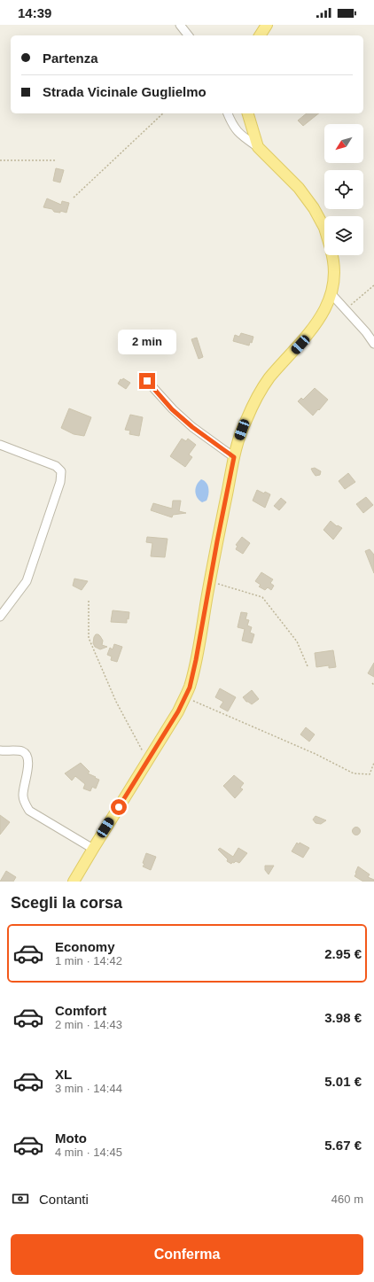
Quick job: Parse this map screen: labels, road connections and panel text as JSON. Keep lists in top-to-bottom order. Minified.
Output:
{"north":"bottom left","page":{"status":"14:39","banner":["Partenza","Strada Vicinale Guglielmo"],"bubble":"2 min","heading":"Scegli la corsa","list":[{"name":"Economy","note":"1 min · 14:42","value":"2.95 €"},{"name":"Comfort","note":"2 min · 14:43","value":"3.98 €"},{"name":"XL","note":"3 min · 14:44","value":"5.01 €"},{"name":"Moto","note":"4 min · 14:45","value":"5.67 €"}],"pay":["Contanti","460 m"],"buttons":"Conferma"}}
